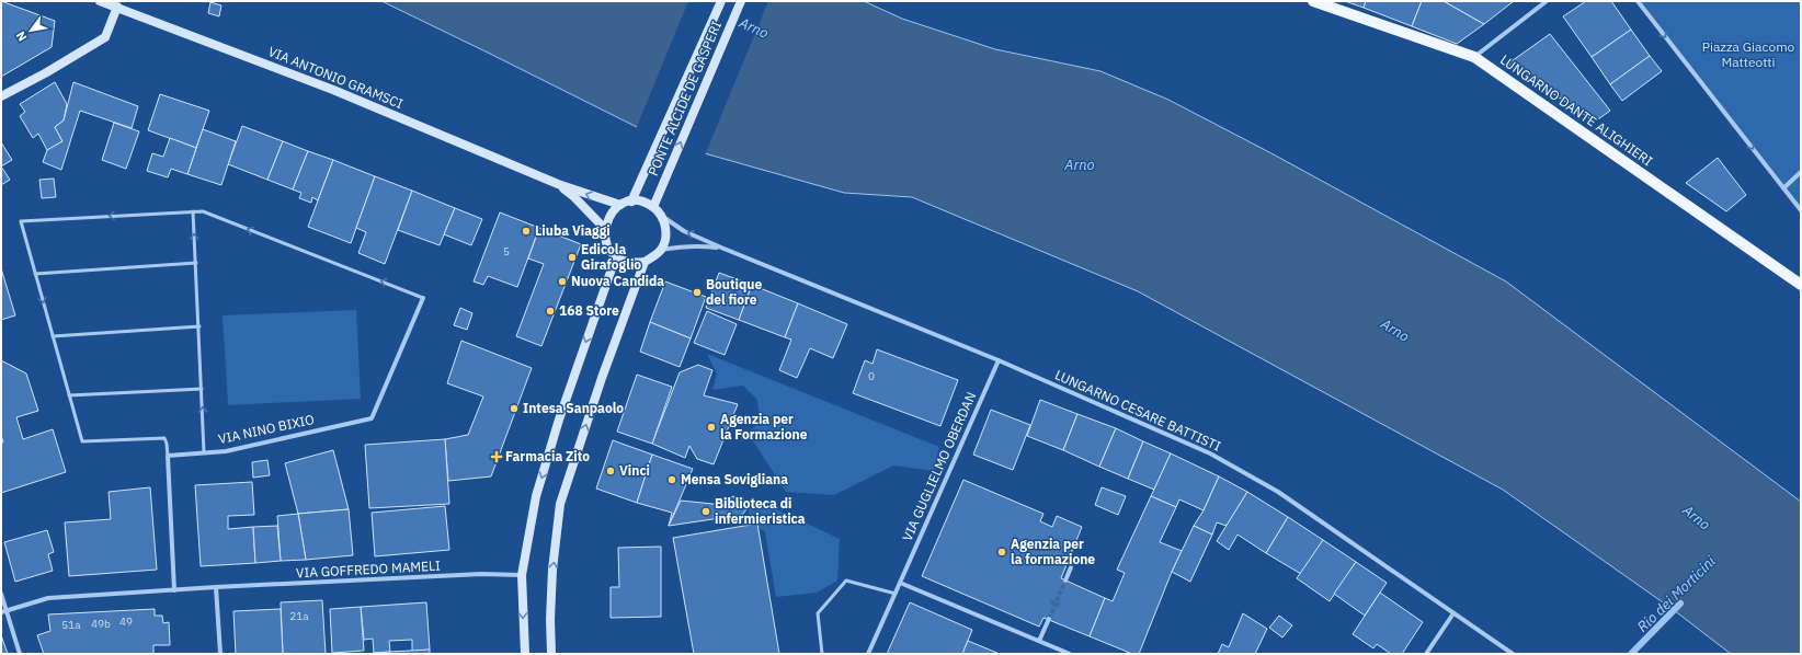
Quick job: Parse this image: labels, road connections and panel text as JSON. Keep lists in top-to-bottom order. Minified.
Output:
{"streets":{"main road":["VIA ANTONIO GRAMSCI","PONTE ALCIDE DE GASPERI","LUNGARNO DANTE ALIGHIERI"],"street":["LUNGARNO CESARE BATTISTI","VIA NINO BIXIO","VIA GUGLIELMO OBERDAN","VIA GOFFREDO MAMELI"]},"crossings":[["VIA ANTONIO GRAMSCI","PONTE ALCIDE DE GASPERI"],["VIA ANTONIO GRAMSCI","LUNGARNO CESARE BATTISTI"],["PONTE ALCIDE DE GASPERI","LUNGARNO CESARE BATTISTI"],["LUNGARNO CESARE BATTISTI","VIA GUGLIELMO OBERDAN"]],"water":["Arno","Rio dei Morticini"],"parks":["Piazza Giacomo Matteotti"],"places":{"other":["Liuba Viaggi","Edicola Girafoglio","Nuova Candida","Boutique del fiore","168 Store","Intesa Sanpaolo","Agenzia per la Formazione","Vinci","Mensa Sovigliana","Biblioteca di infermieristica","Agenzia per la formazione"],"health":["Farmacia Zito"]},"house_numbers":["5","0","21a","49","49b","51a"],"north":"bottom left"}
